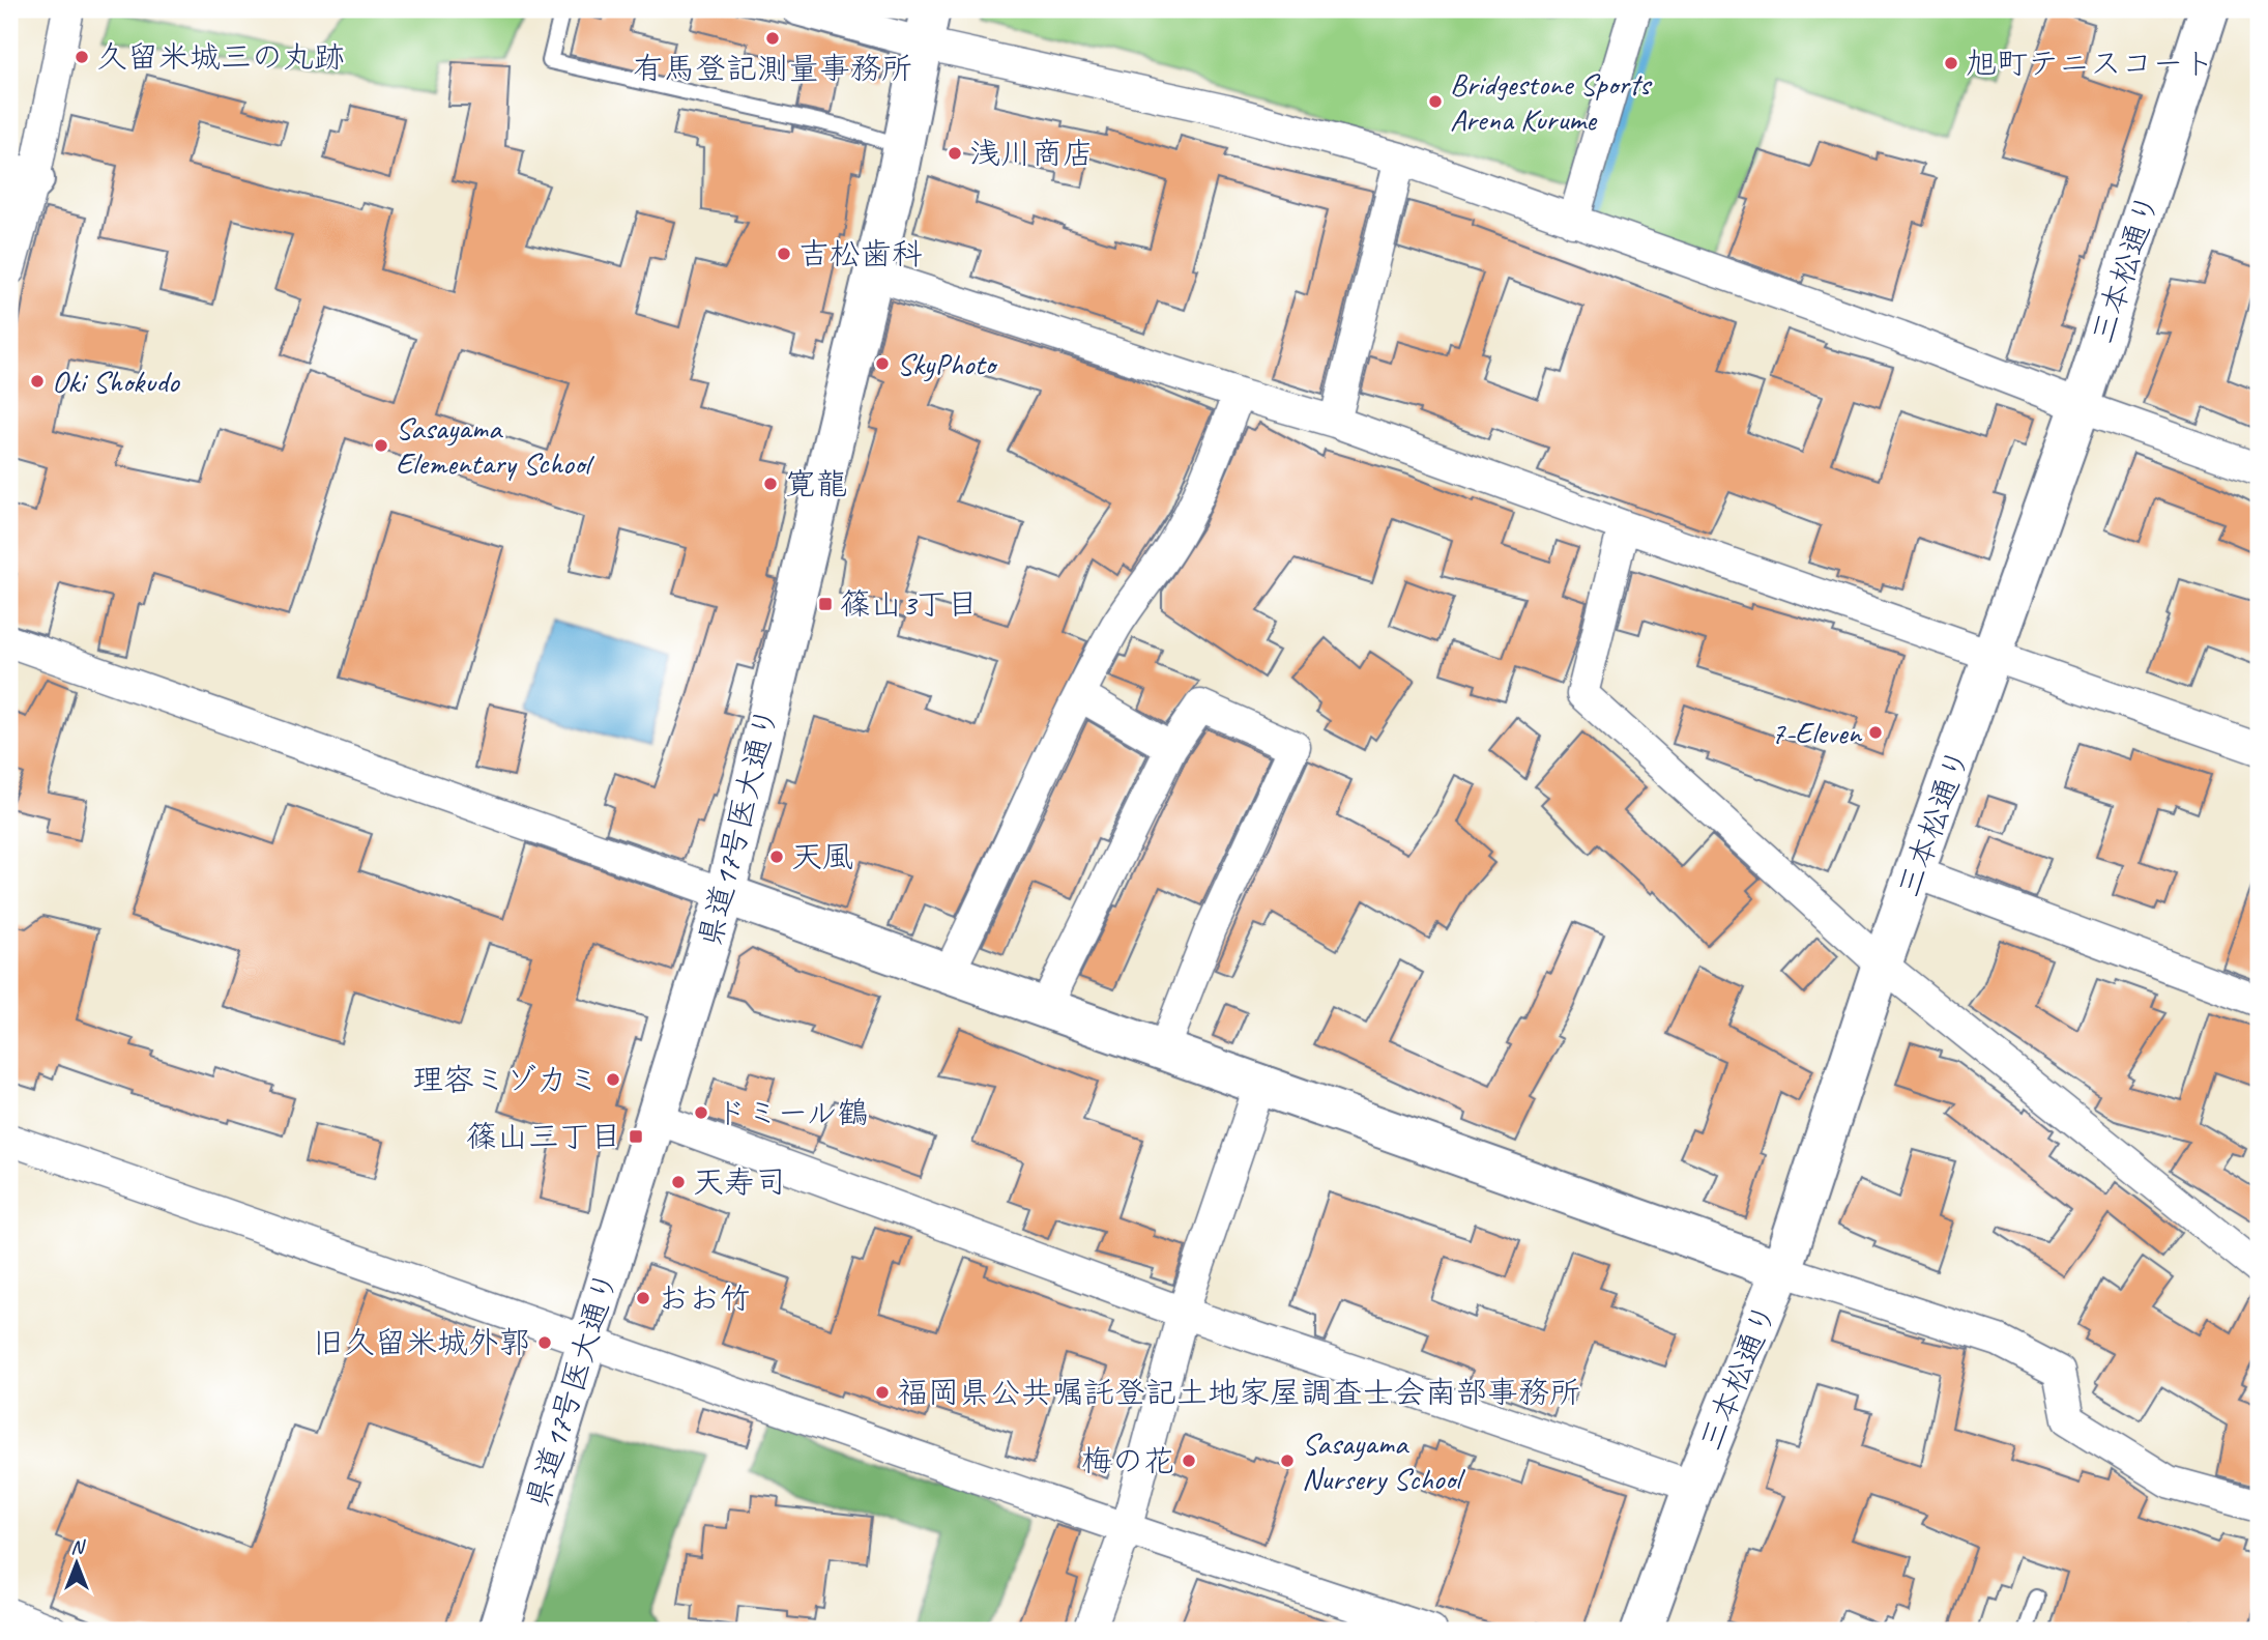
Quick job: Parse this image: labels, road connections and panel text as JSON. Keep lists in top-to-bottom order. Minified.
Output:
{"streets":{"street":["三本松通り","県道17号医大通り"]},"places":{"other":["有馬登記測量事務所","久留米城三の丸跡","旭町テニスコート","Bridgestone Sports Arena Kurume","浅川商店","吉松歯科","SkyPhoto","Oki Shokudo","Sasayama Elementary School","寛龍","7-Eleven","天風","理容ミゾカミ","ドミール鶴","天寿司","おお竹","旧久留米城外郭","福岡県公共嘱託登記土地家屋調査士会南部事務所","梅の花","Sasayama Nursery School"],"transit":["篠山3丁目","篠山三丁目"]},"north":"top"}
